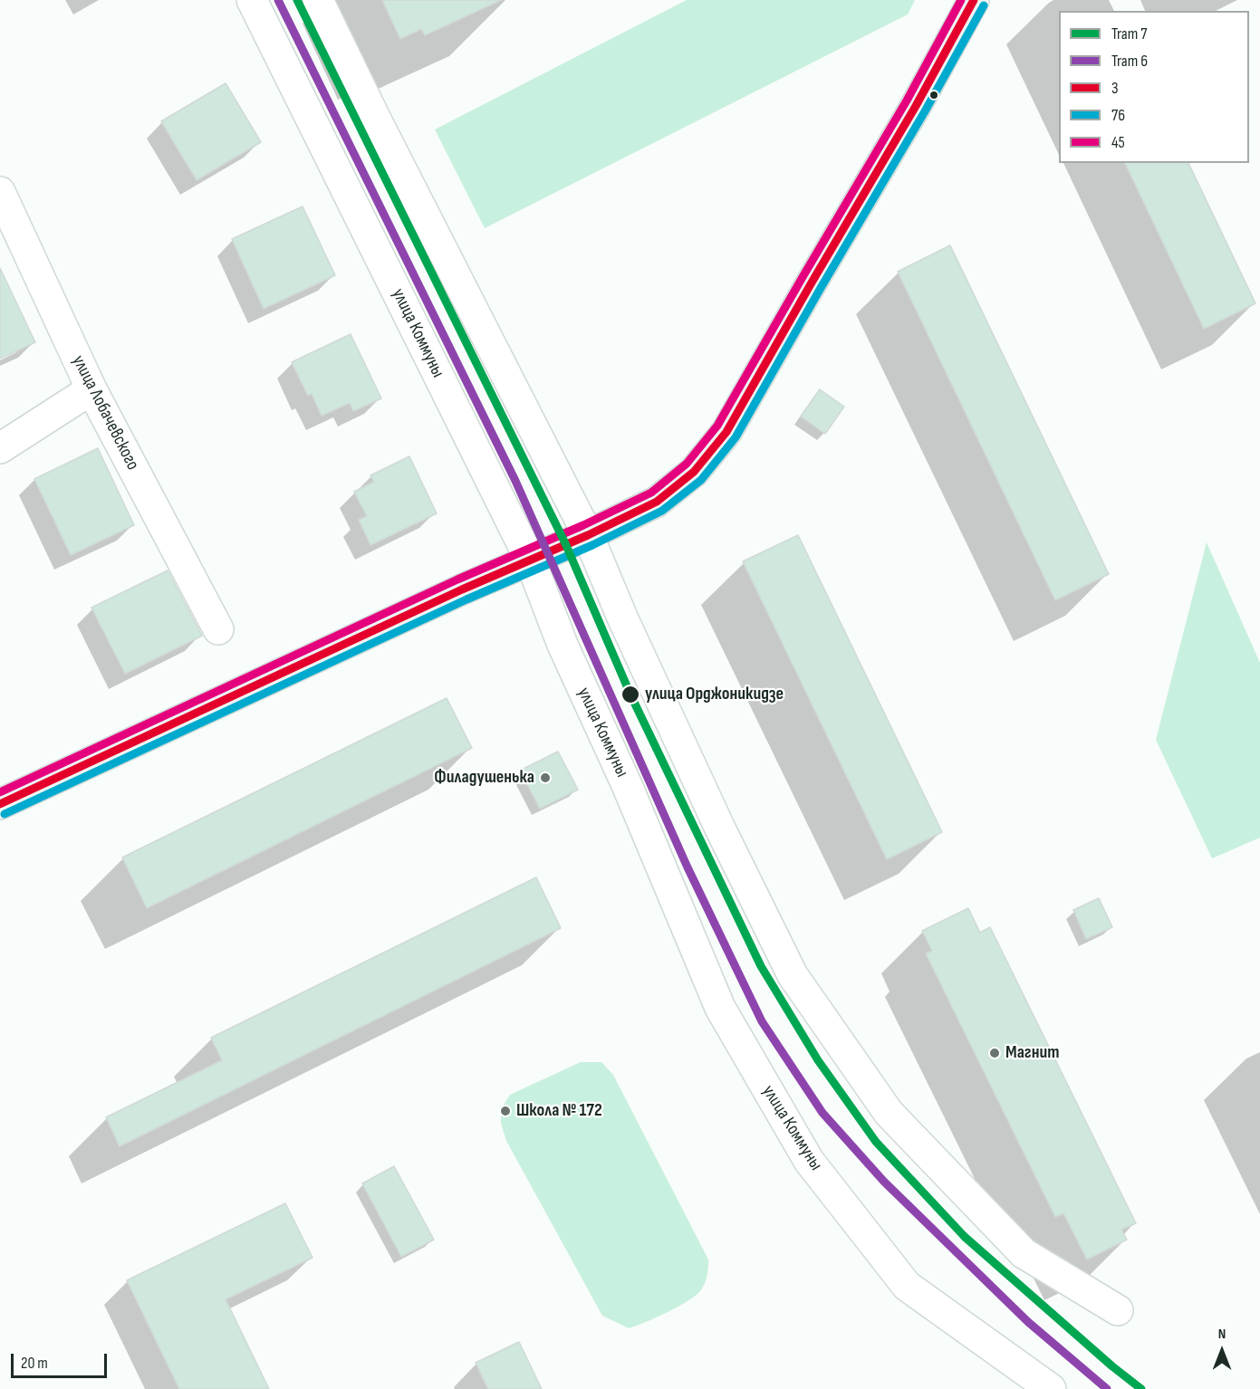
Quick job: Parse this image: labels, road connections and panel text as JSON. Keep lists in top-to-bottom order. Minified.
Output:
{"streets":{"street":["улица Коммуны","улица Лобачевского"]},"places":["улица Орджоникидзе","Филадушенька","Магнит","Школа № 172"],"lines":["tram line 7","tram line 6","transit line 3","transit line 45","transit line 76"],"legend":["Tram 7","Tram 6","3","76","45"],"scale_bar":"20 m","north":"top"}
